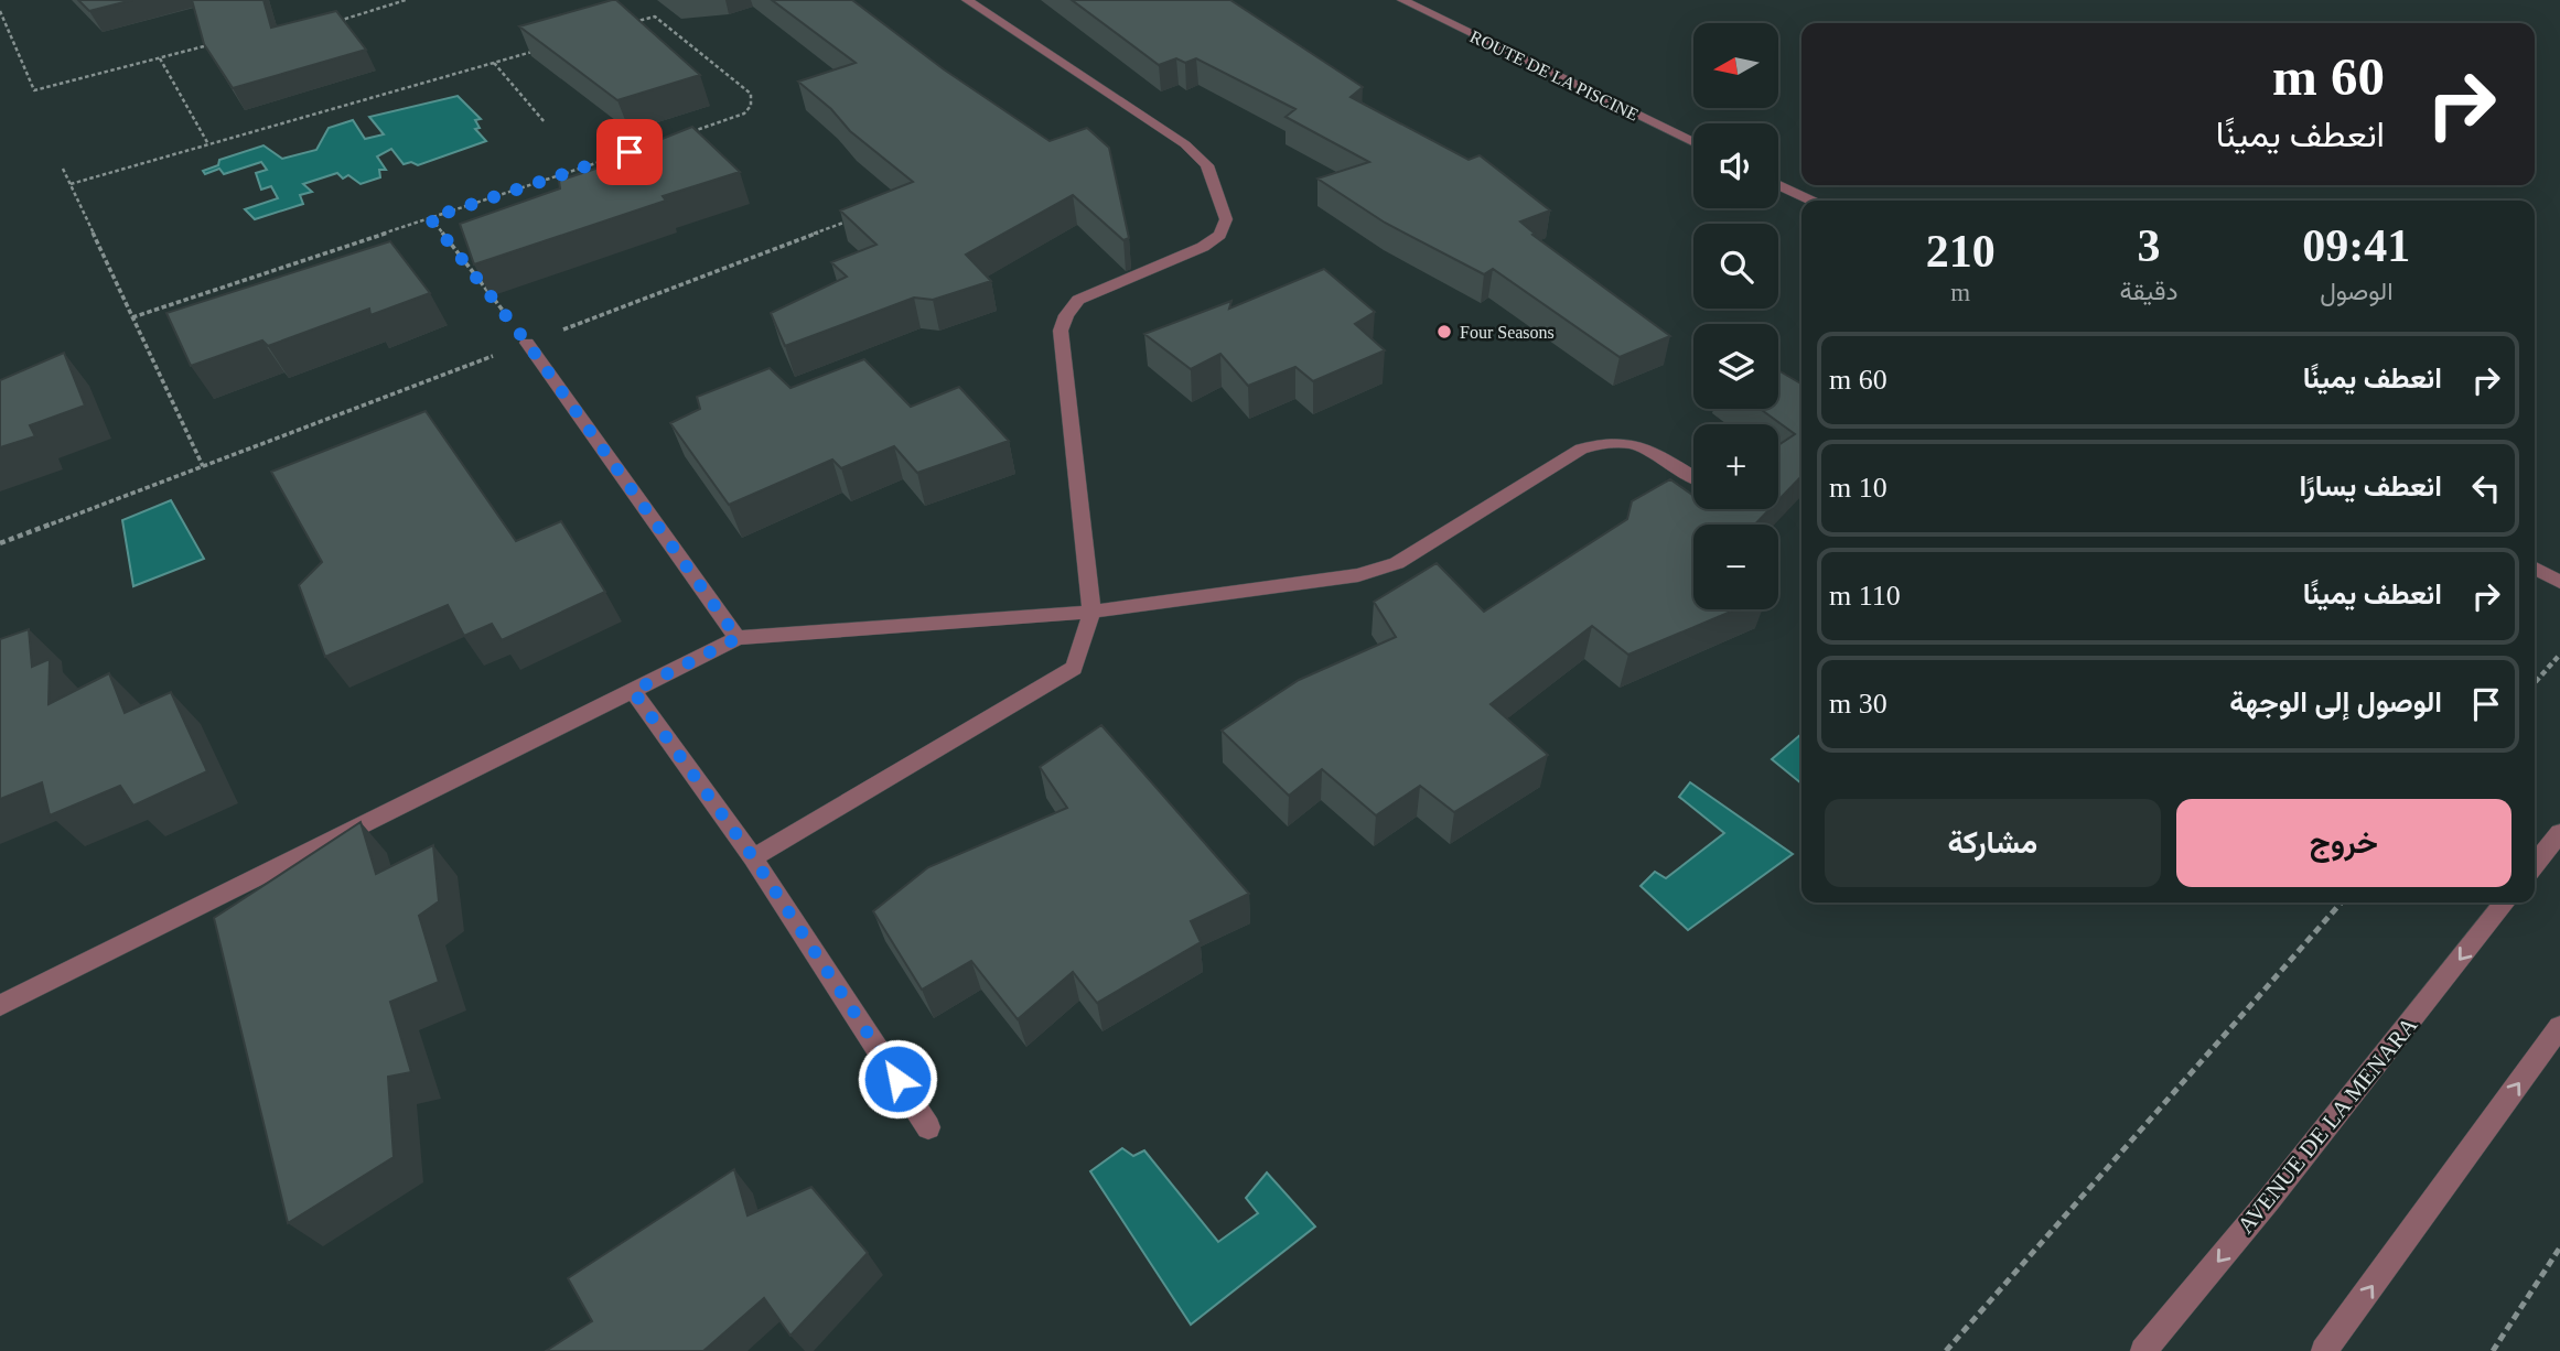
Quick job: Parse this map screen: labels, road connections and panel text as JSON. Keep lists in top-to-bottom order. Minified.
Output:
{"streets":{"street":["ROUTE DE LA PISCINE","AVENUE DE LA MENARA"]},"places":["Four Seasons"],"north":"left","page":{"map_buttons":["+","−"],"turn":["60 m","انعطف يمينًا"],"eta":["09:41","الوصول","3","دقيقة","210","m"],"list":[{"name":"انعطف يمينًا","value":"60 m"},{"name":"انعطف يسارًا","value":"10 m"},{"name":"انعطف يمينًا","value":"110 m"},{"name":"الوصول إلى الوجهة","value":"30 m"}],"buttons":["خروج","مشاركة"]}}
